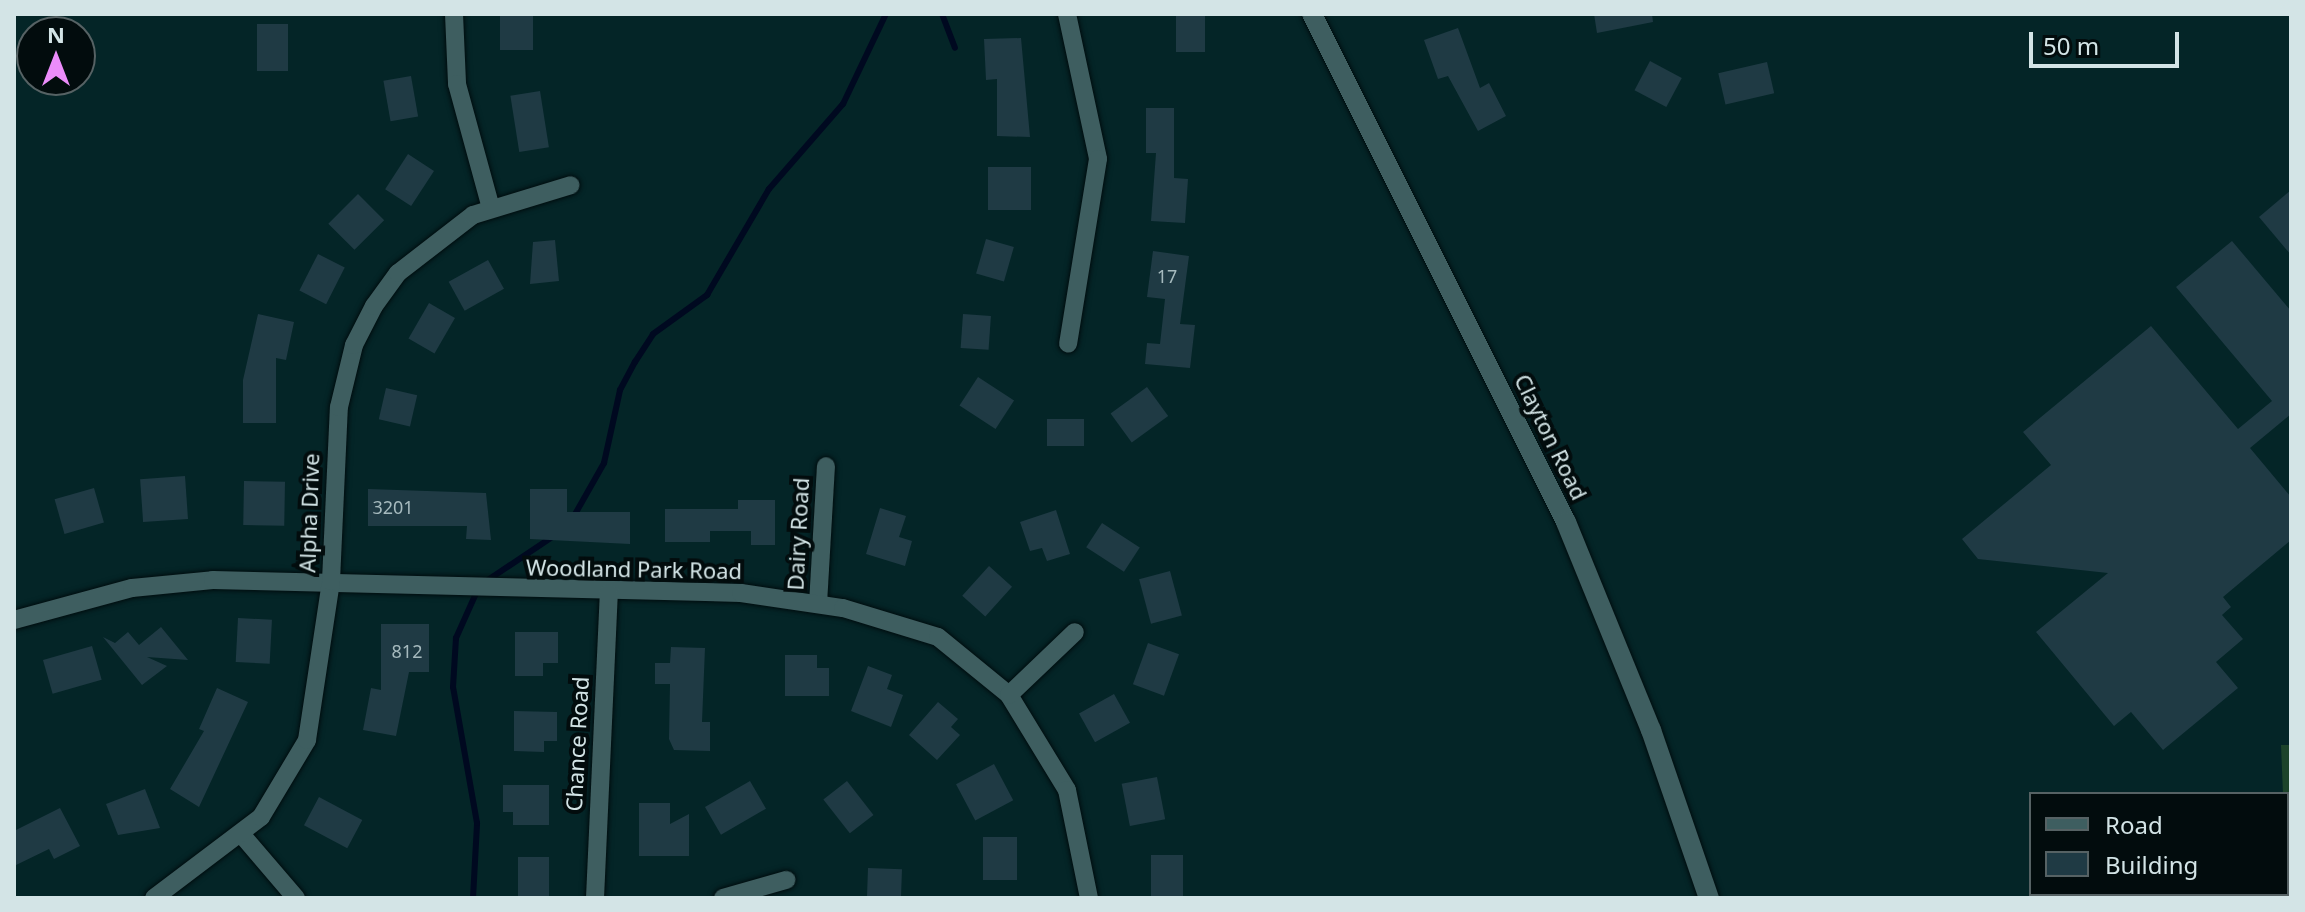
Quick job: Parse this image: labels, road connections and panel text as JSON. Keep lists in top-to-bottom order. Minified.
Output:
{"streets":{"street":["Clayton Road","Alpha Drive","Dairy Road","Woodland Park Road","Chance Road"]},"crossings":[["Alpha Drive","Woodland Park Road"],["Dairy Road","Woodland Park Road"],["Woodland Park Road","Chance Road"]],"house_numbers":["17","3201","812"],"legend":["Road","Building"],"scale_bar":"50 m","north":"top"}
